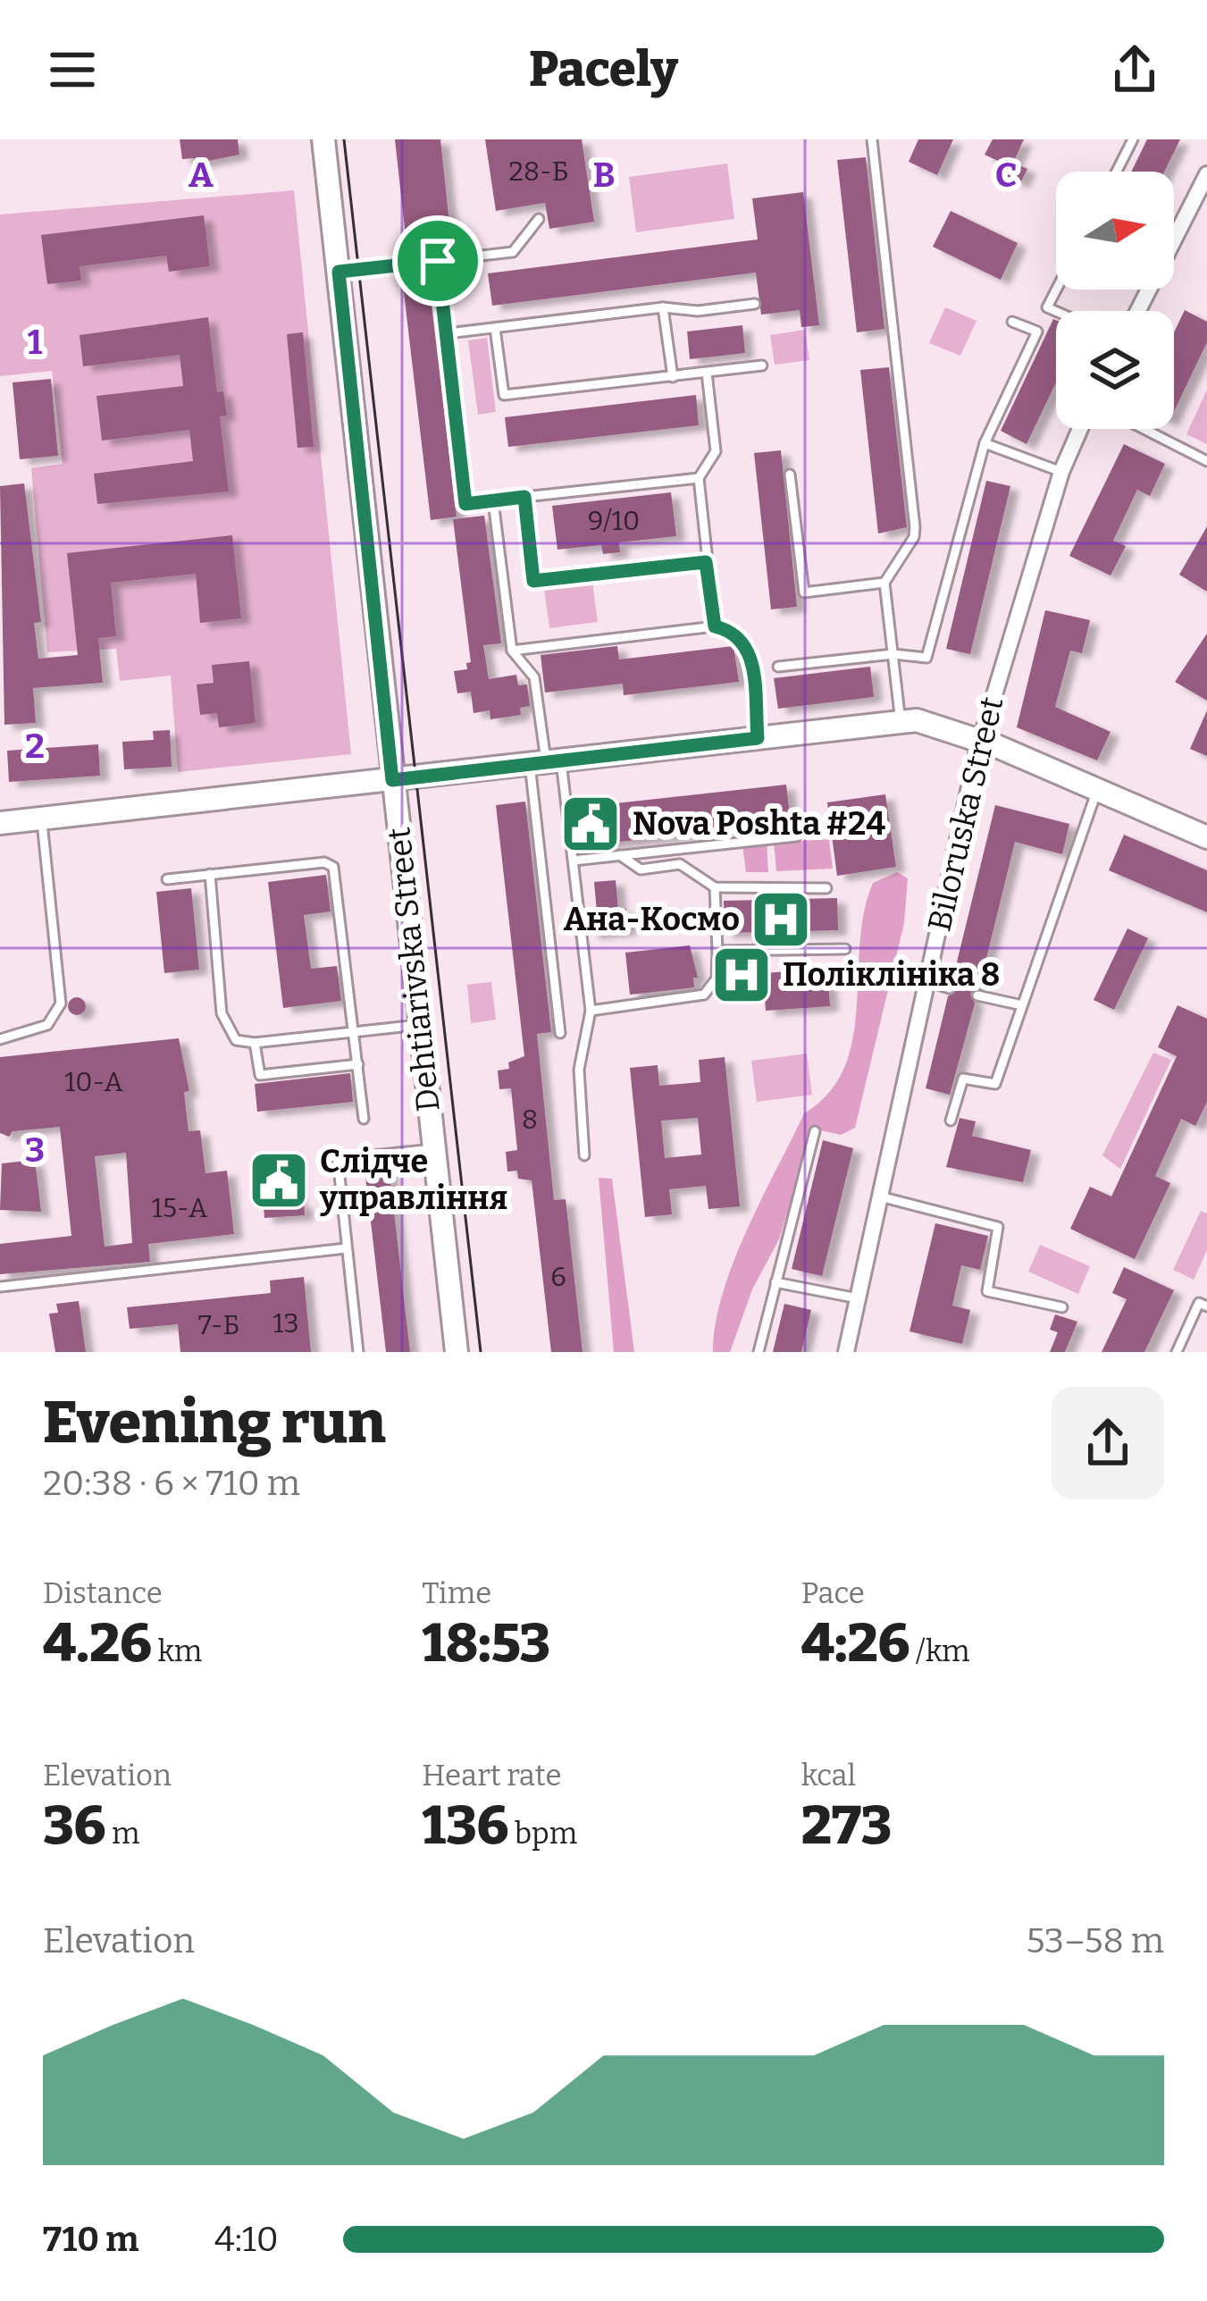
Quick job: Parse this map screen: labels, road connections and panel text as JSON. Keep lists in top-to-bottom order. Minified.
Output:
{"streets":{"main road":["Dehtiarivska Street"],"street":["Biloruska Street"]},"places":{"public building":["Nova Poshta #24","Слідче управління"],"hospital":["Ана-Космо","Поліклініка 8"]},"house_numbers":["28-Б","9/10","10-А","8","15-А","6","13","7-Б"],"north":"right","page":{"header":"Pacely","heading":["Evening run","20:38 · 6 × 710 m"],"stats":[["Distance","4.26 km"],["Time","18:53"],["Pace","4:26 /km"],["Elevation","36 m"],["Heart rate","136 bpm"],["kcal","273"]],"chart":["Elevation","53–58 m"],"list":[{"name":"710 m","note":"4:10"}]},"grid":{"columns":["A","B","C"],"rows":["1","2","3"]}}
